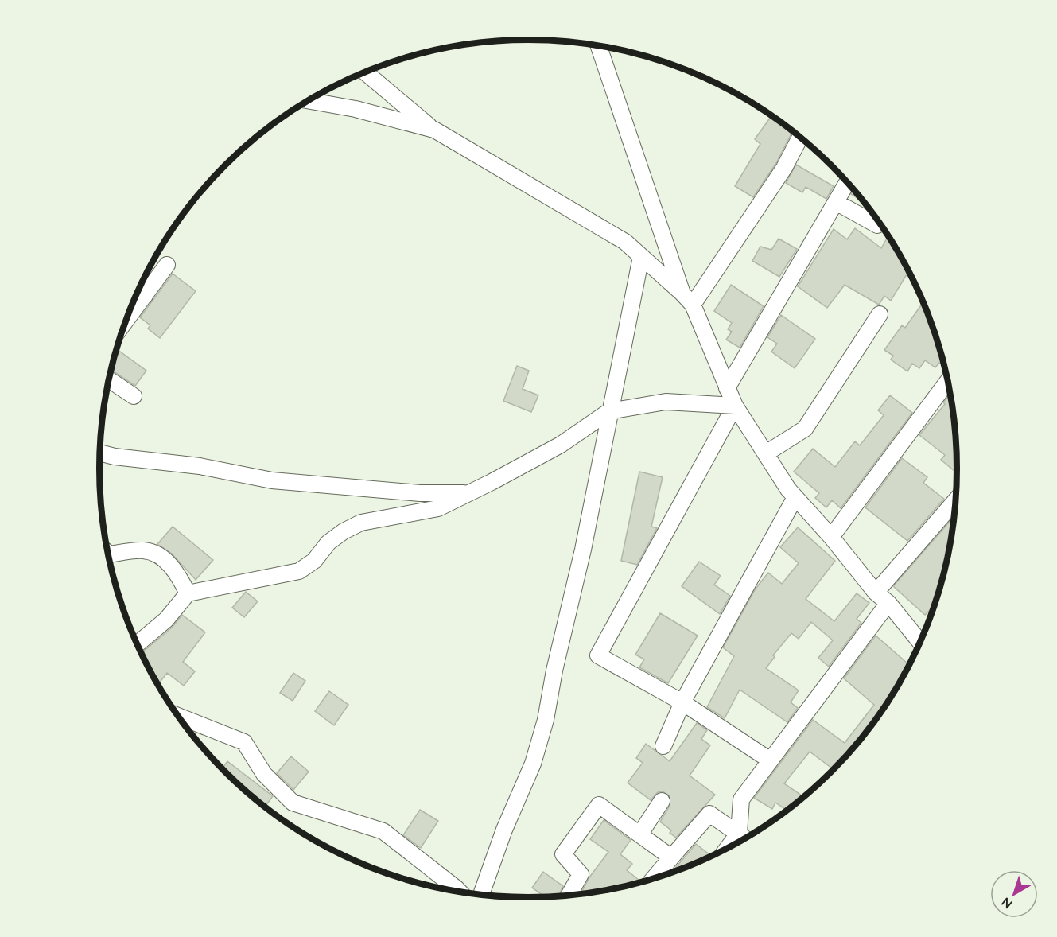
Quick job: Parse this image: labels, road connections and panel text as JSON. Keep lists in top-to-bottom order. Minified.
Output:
{"north":"bottom left"}
